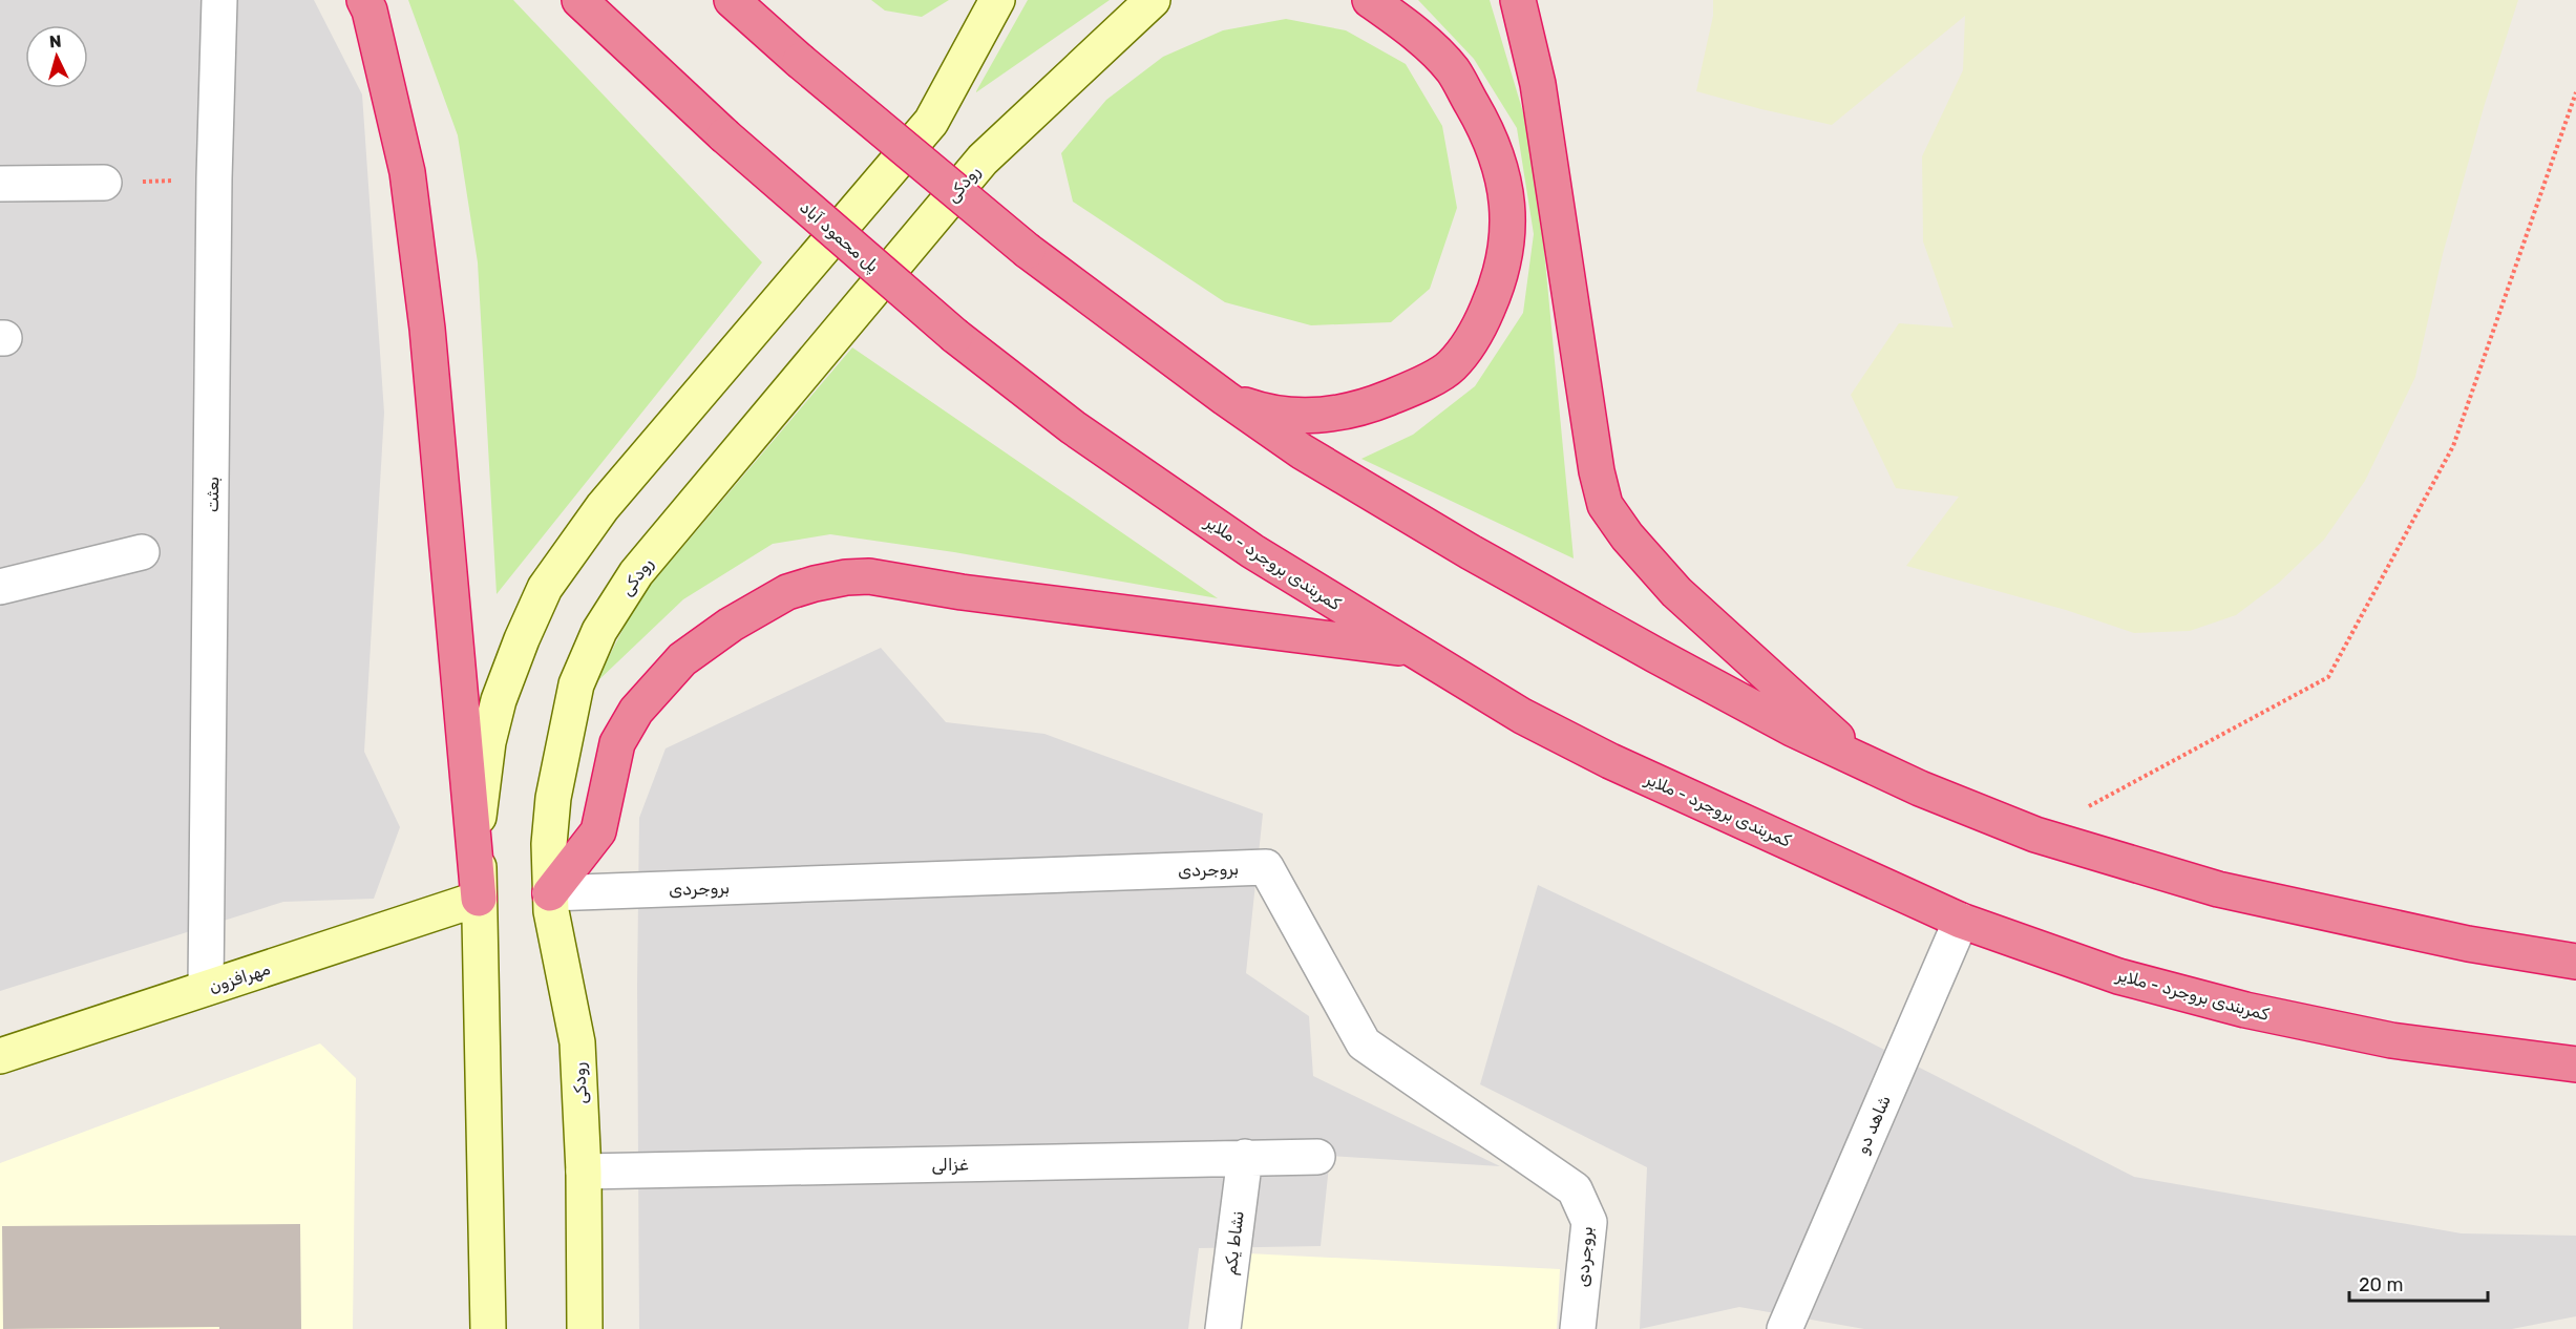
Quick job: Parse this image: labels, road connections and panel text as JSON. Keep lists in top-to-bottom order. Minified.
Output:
{"streets":{"highway":["پل محمود آباد","کمربندی بروجرد - ملایر"],"main road":["رودکی","مهرافزون"],"street":["بعثت","بروجردی","شاهد دو","غزالی","نشاط یکم"]},"crossings":[["رودکی","بروجردی"],["رودکی","غزالی"],["پل محمود آباد","کمربندی بروجرد - ملایر"],["بعثت","مهرافزون"],["کمربندی بروجرد - ملایر","شاهد دو"],["غزالی","نشاط یکم"]],"scale_bar":"20 m","north":"top"}
